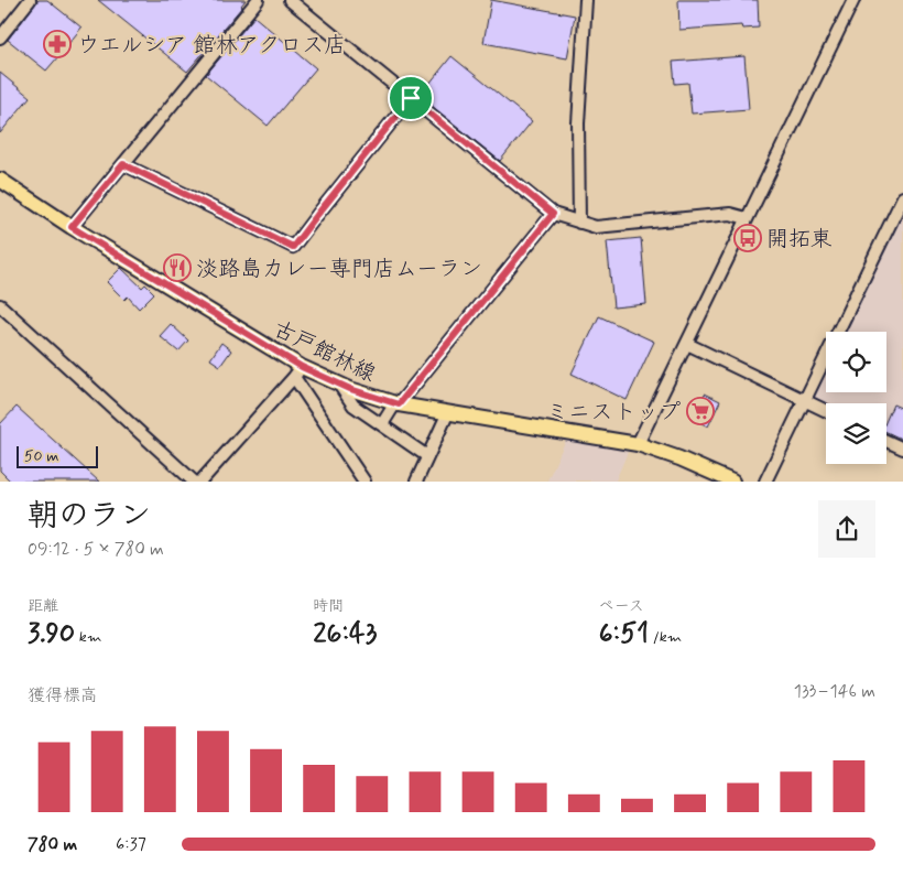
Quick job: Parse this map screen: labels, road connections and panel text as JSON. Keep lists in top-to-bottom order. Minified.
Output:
{"streets":{"main road":["古戸館林線"]},"places":{"pharmacy":["ウエルシア 館林アクロス店"],"bus stop":["開拓東"],"restaurant":["淡路島カレー専門店ムーラン"],"supermarket":["ミニストップ"]},"scale_bar":"50 m","page":{"scale":"50 m","heading":["朝のラン","09:12 · 5 × 780 m"],"stats":[["距離","3.90 km"],["時間","26:43"],["ペース","6:51 /km"]],"chart":["獲得標高","133–146 m"],"list":[{"name":"780 m","note":"6:37"}]}}
